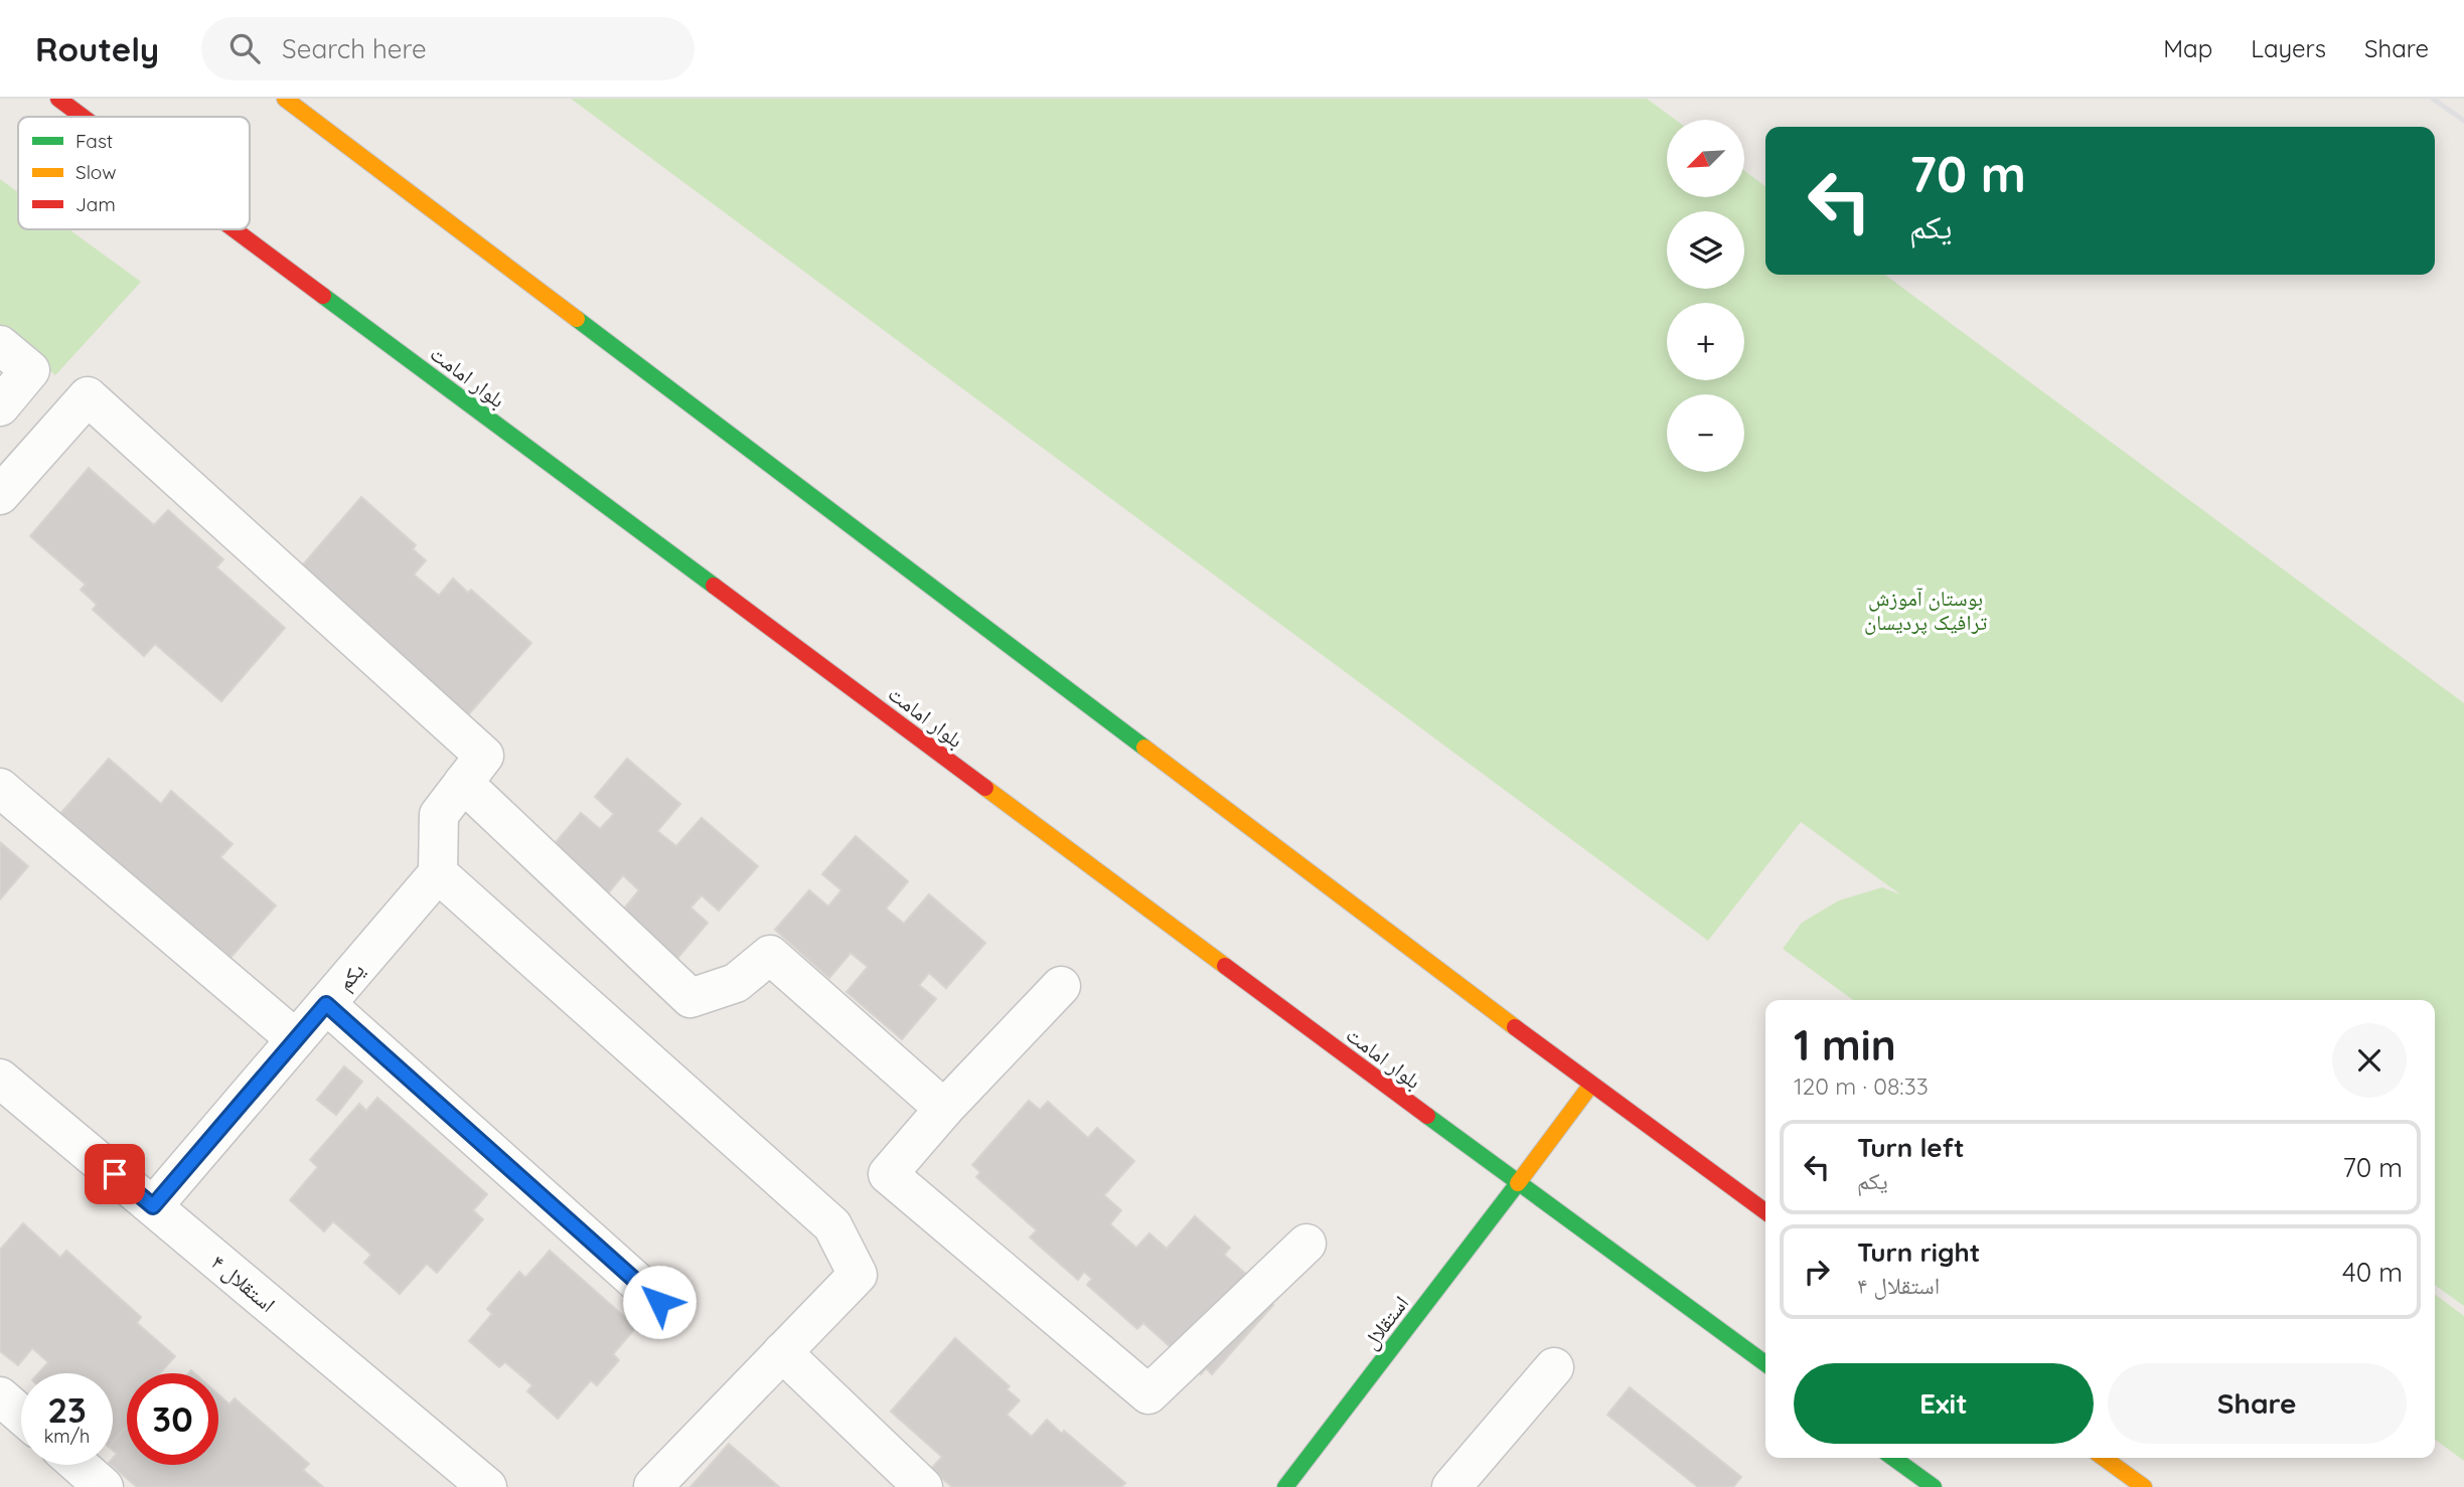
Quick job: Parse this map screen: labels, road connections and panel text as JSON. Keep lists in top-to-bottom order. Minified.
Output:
{"streets":{"main road":["بلوار امامت","استقلال"],"street":["یکم","استقلال ۴"]},"crossings":[["بلوار امامت","استقلال"],["یکم","استقلال ۴"]],"parks":["بوستان آموزش ترافیک پردیسان"],"legend":["Fast","Slow","Jam"],"north":"bottom left","page":{"header":"Routely","search":"Search here","nav":["Map","Layers","Share"],"map_buttons":["+","−"],"turn":["70 m","یکم"],"heading":["1 min","120 m · 08:33"],"list":[{"name":"Turn left","note":"یکم","value":"70 m"},{"name":"Turn right","note":"استقلال ۴","value":"40 m"}],"buttons":["Exit","Share"],"speed":"23 km/h","limit":"30"}}
